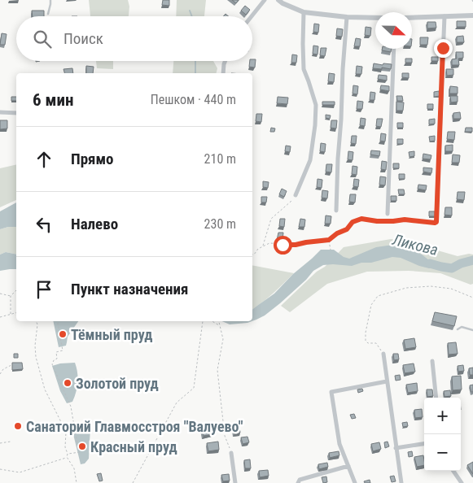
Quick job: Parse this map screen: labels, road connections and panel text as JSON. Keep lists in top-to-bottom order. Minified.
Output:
{"water":["Ликова"],"places":["Тёмный пруд","Золотой пруд","Санаторий Главмосстроя \"Валуево\"","Красный пруд"],"north":"right","page":{"search":"Поиск","heading":["6 мин","Пешком · 440 m"],"list":[["Прямо","210 m"],["Налево","230 m"],"Пункт назначения"],"map_buttons":["+","−"]}}
